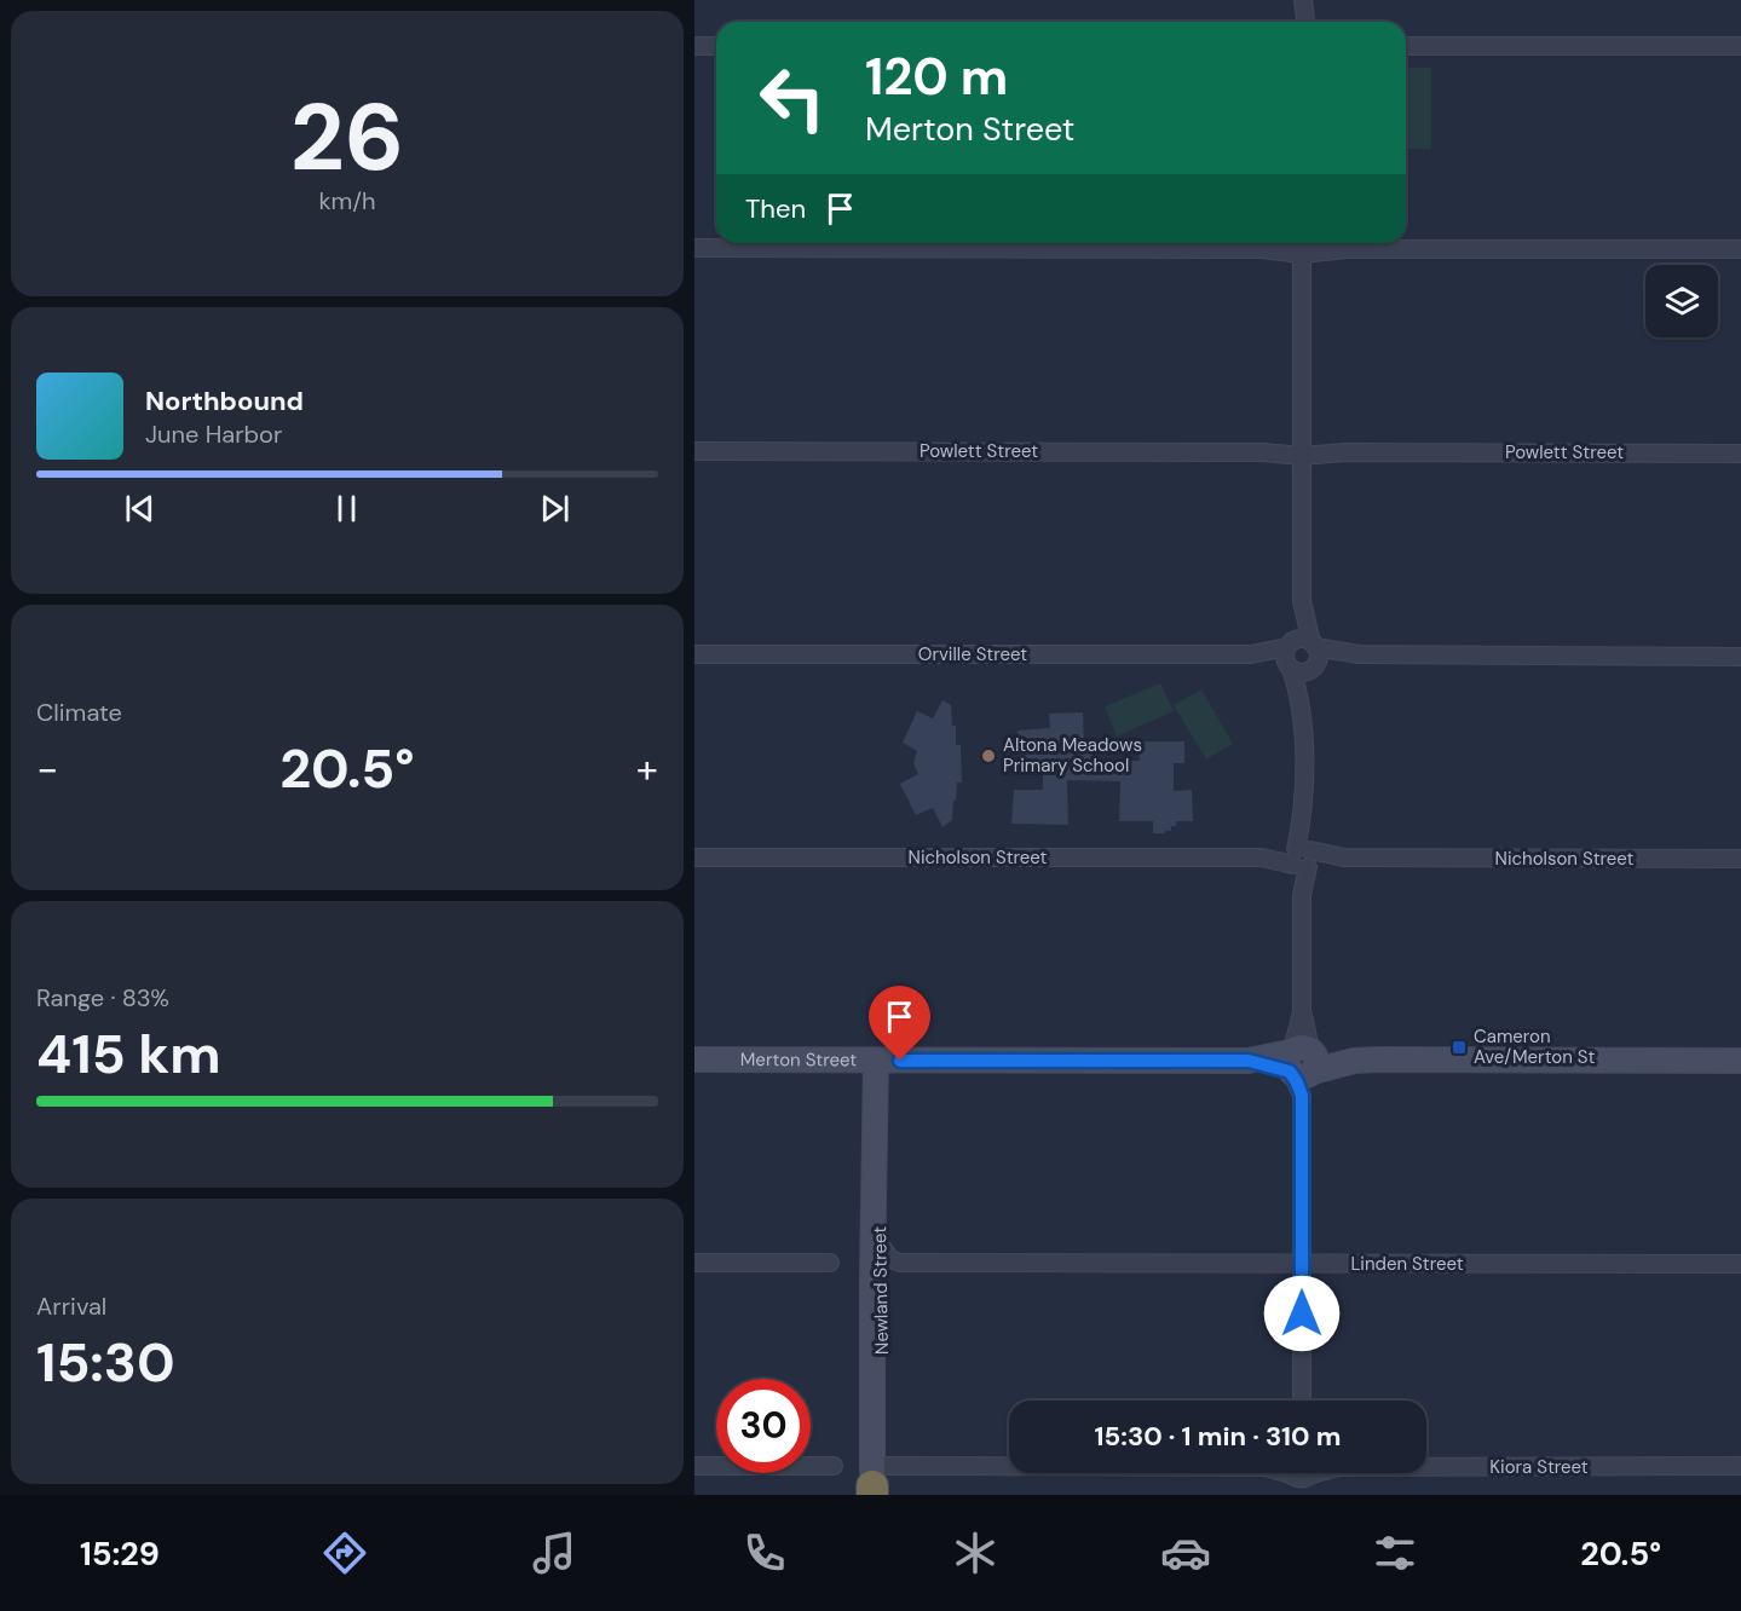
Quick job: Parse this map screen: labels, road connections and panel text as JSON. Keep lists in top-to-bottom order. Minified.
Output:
{"streets":{"street":["Powlett Street","Orville Street","Nicholson Street","Merton Street","Linden Street","Newland Street","Kiora Street"]},"crossings":[["Merton Street","Newland Street"],["Linden Street","Newland Street"]],"places":{"other":["Altona Meadows Primary School"],"transit":["Cameron Ave/Merton St"]},"page":{"tile":[["26","km/h"],"Climate",["Range · 83%","415 km"],["Arrival","15:30"]],"turn":["120 m","Merton Street"],"then":"Then","song":["Northbound","June Harbor"],"heat":["−","20.5°","+"],"limit":"30","trip":"15:30 · 1 min · 310 m","tabs":["15:29","20.5°"]}}
